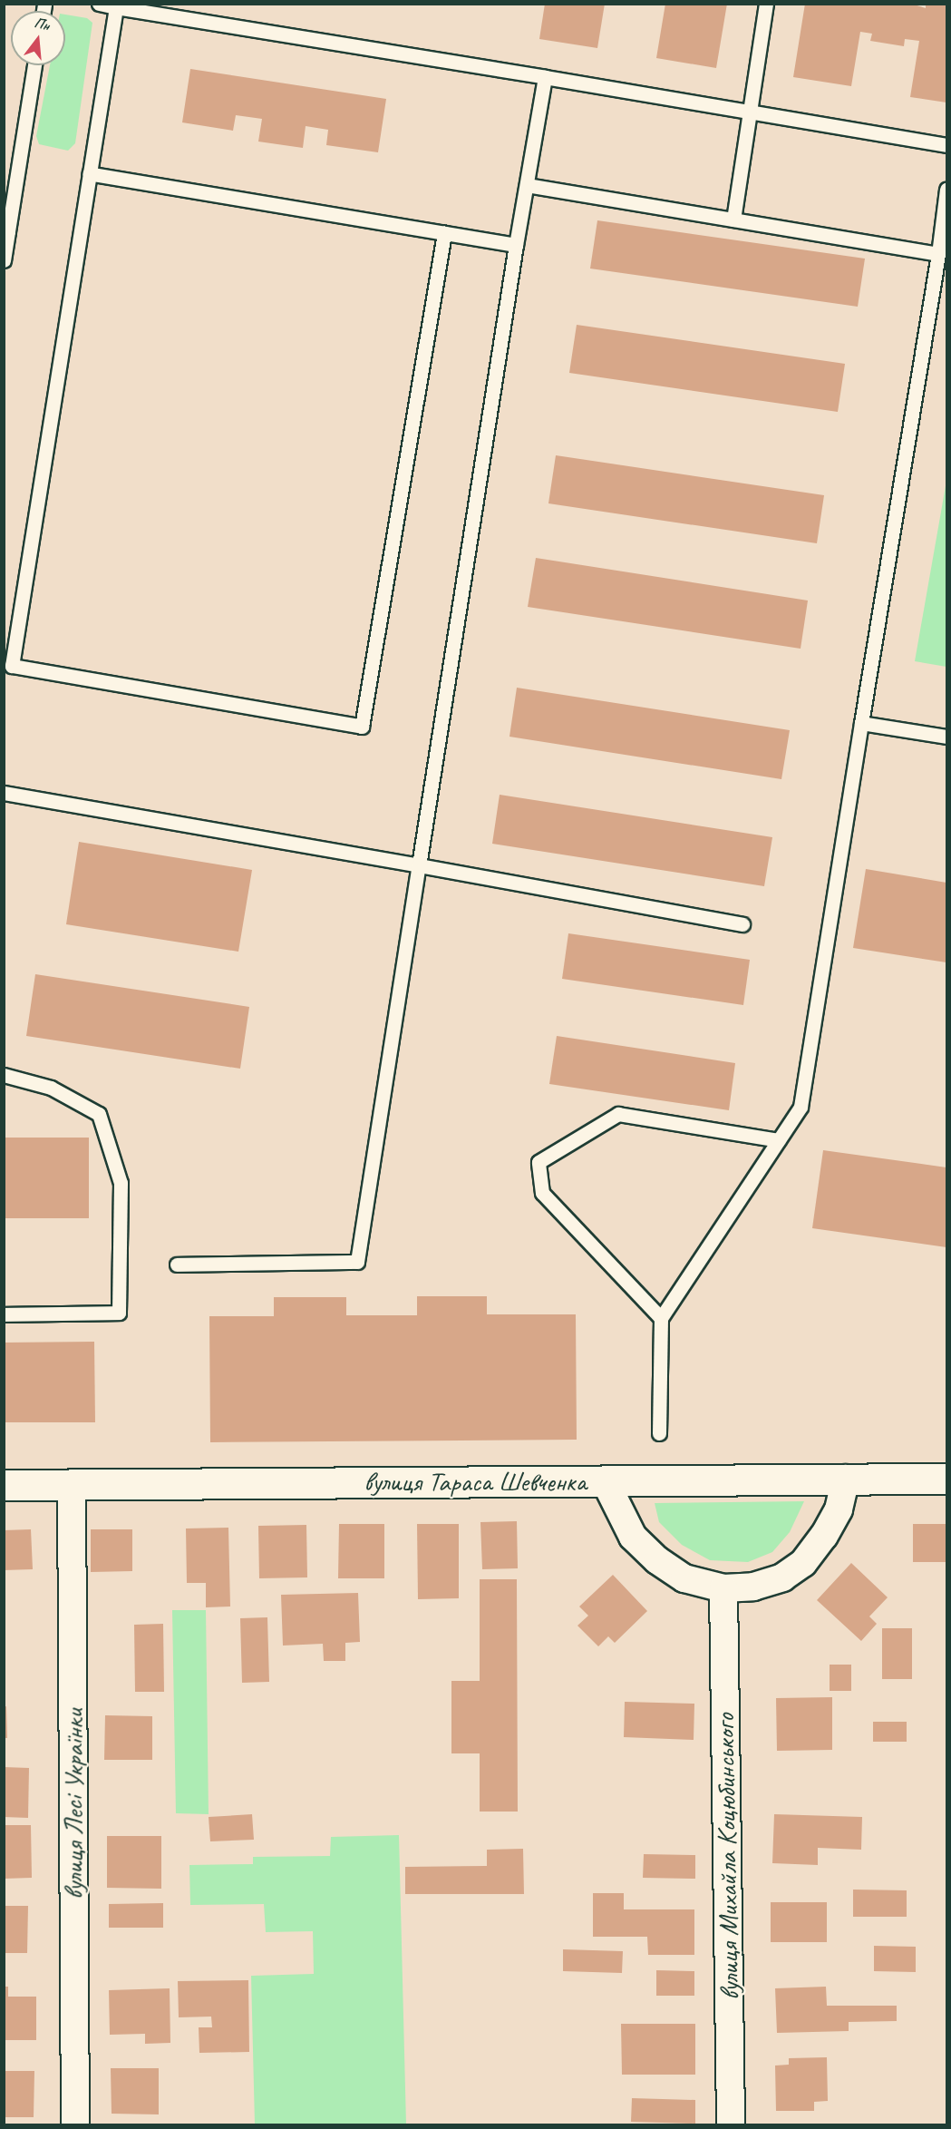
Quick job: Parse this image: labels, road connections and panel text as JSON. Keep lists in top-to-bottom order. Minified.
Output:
{"streets":{"street":["вулиця Тараса Шевченка","вулиця Лесі Українки","вулиця Михайла Коцюбинського"]},"crossings":[["вулиця Тараса Шевченка","вулиця Лесі Українки"]],"north":"top"}
